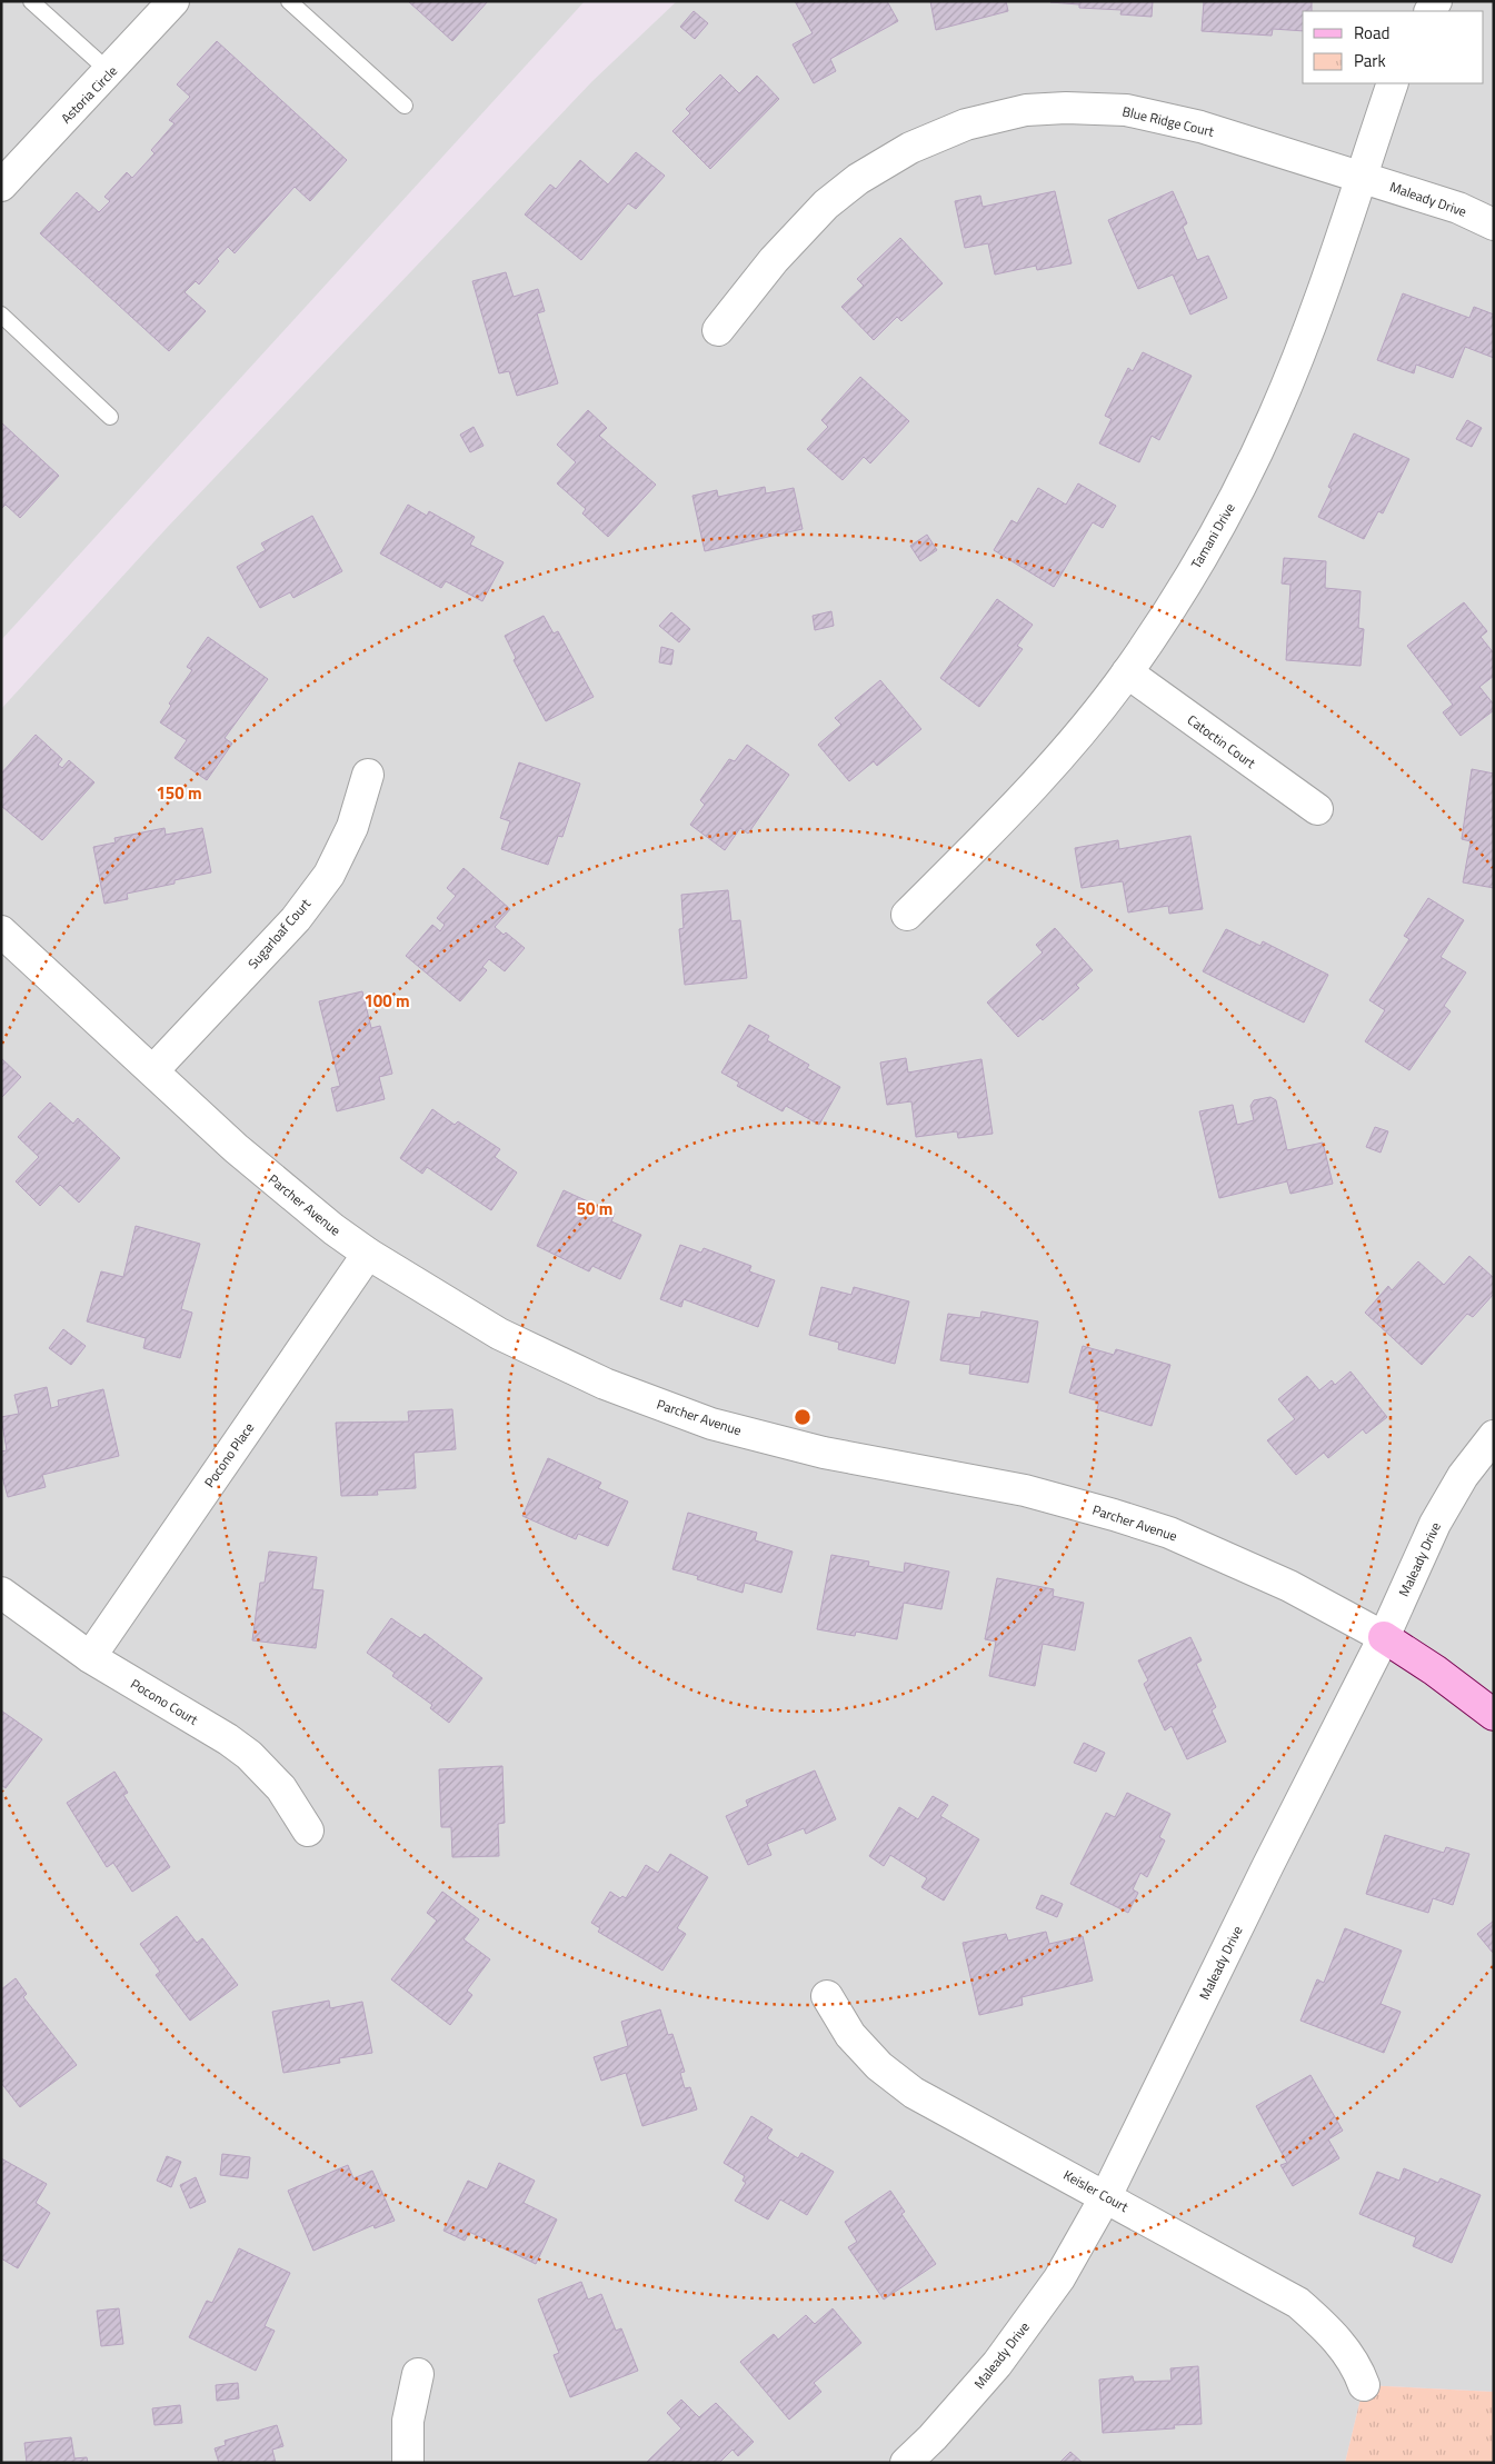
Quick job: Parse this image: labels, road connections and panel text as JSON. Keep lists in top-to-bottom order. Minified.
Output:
{"streets":{"street":["Astoria Circle","Blue Ridge Court","Maleady Drive","Tamani Drive","Catoctin Court","Sugarloaf Court","Parcher Avenue","Pocono Place","Pocono Court","Keisler Court"]},"crossings":[["Blue Ridge Court","Maleady Drive"],["Blue Ridge Court","Tamani Drive"],["Maleady Drive","Tamani Drive"],["Maleady Drive","Parcher Avenue"],["Maleady Drive","Keisler Court"],["Tamani Drive","Catoctin Court"],["Sugarloaf Court","Parcher Avenue"],["Parcher Avenue","Pocono Place"],["Pocono Place","Pocono Court"]],"legend":["Road","Park"],"rings":["150 m","100 m","50 m"]}
